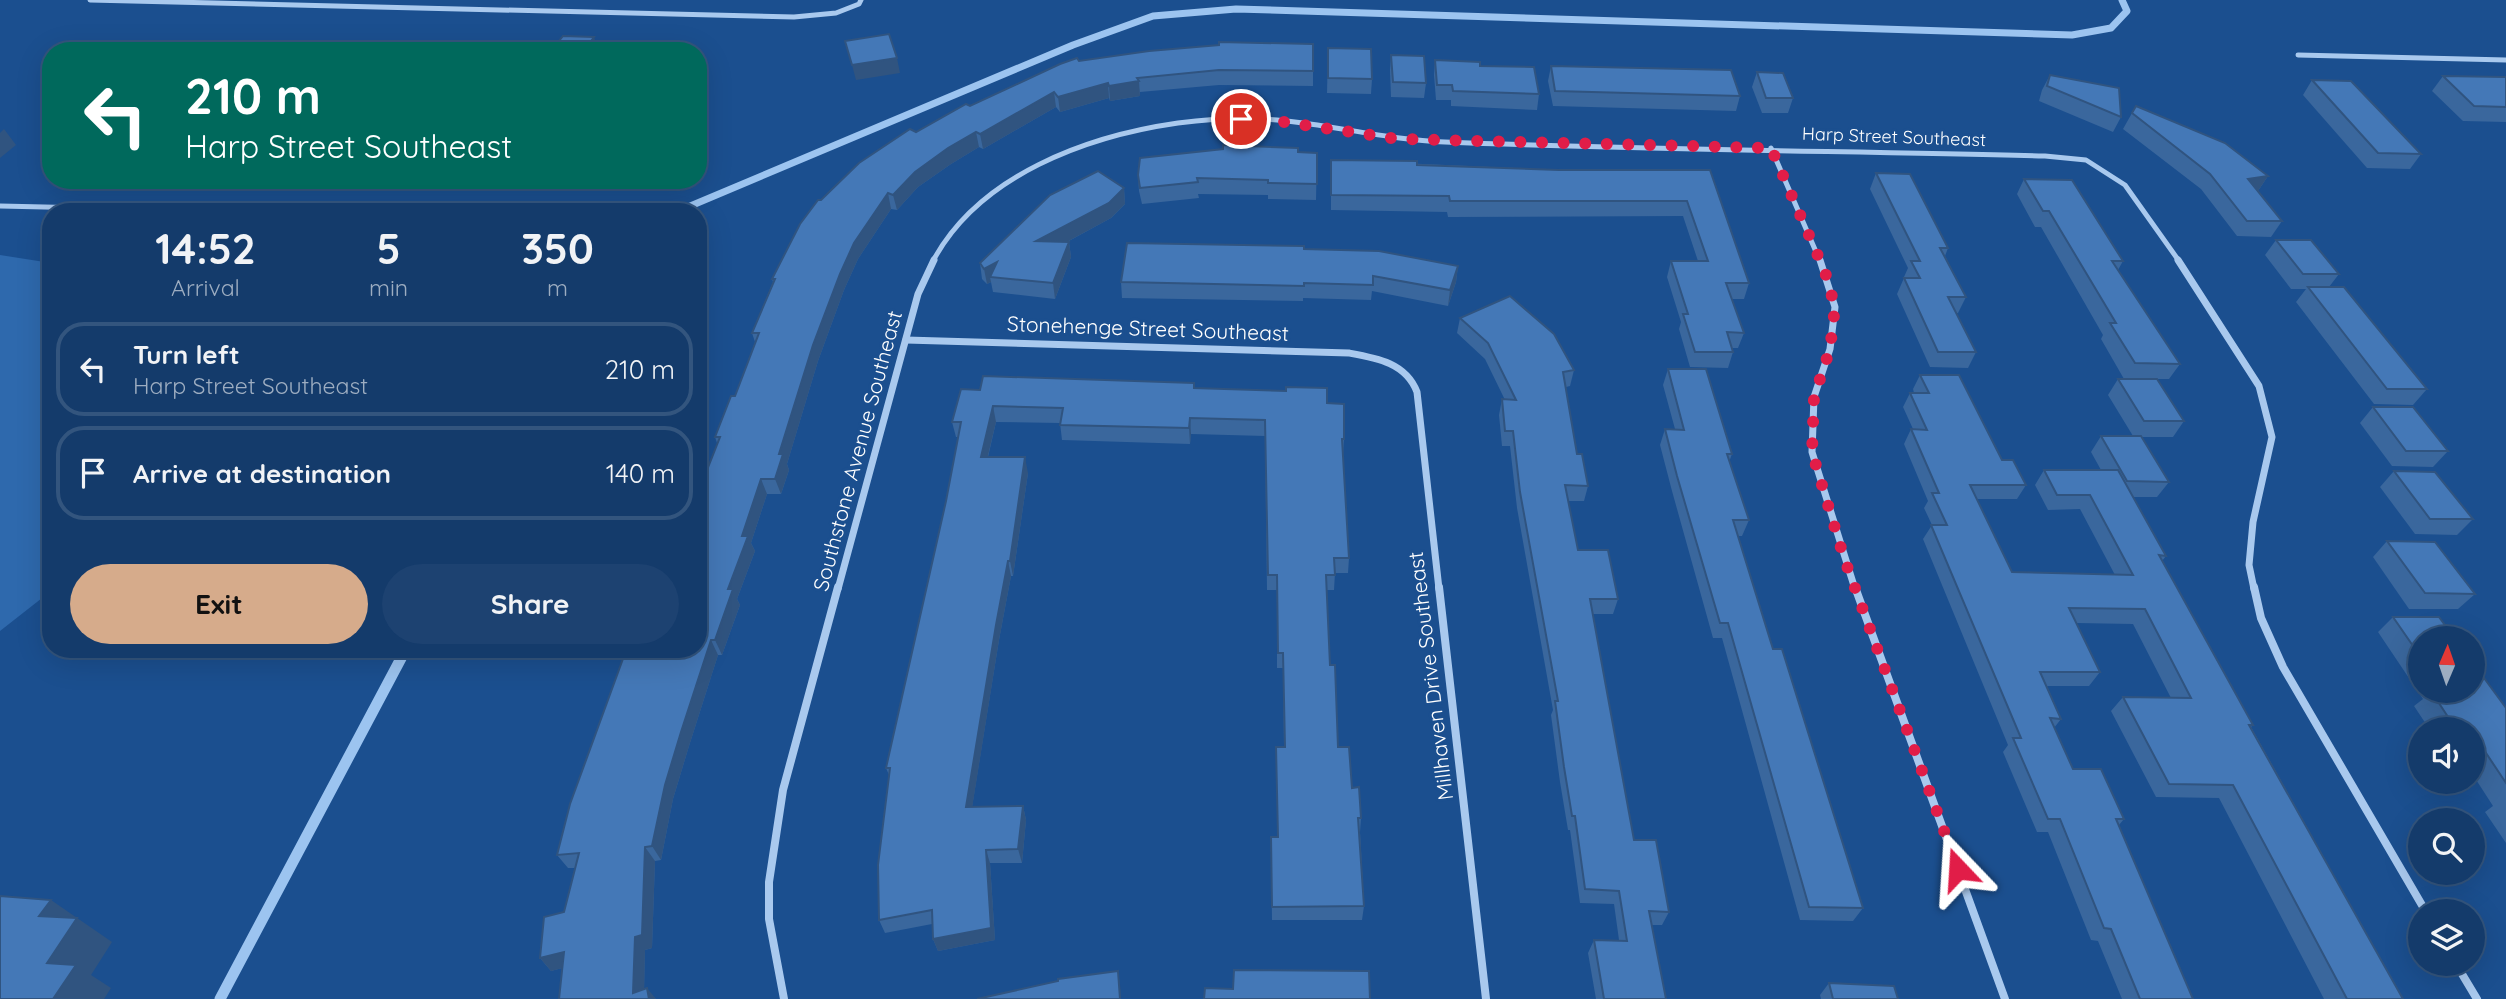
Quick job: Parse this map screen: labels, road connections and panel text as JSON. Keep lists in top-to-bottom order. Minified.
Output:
{"streets":{"street":["Harp Street Southeast","Stonehenge Street Southeast","Southstone Avenue Southeast","Millhaven Drive Southeast"]},"crossings":[["Harp Street Southeast","Southstone Avenue Southeast"],["Stonehenge Street Southeast","Southstone Avenue Southeast"],["Stonehenge Street Southeast","Millhaven Drive Southeast"]],"north":"top","page":{"turn":["210 m","Harp Street Southeast"],"eta":["14:52","Arrival","5","min","350","m"],"list":[{"name":"Turn left","note":"Harp Street Southeast","value":"210 m"},{"name":"Arrive at destination","value":"140 m"}],"buttons":["Exit","Share"]}}
